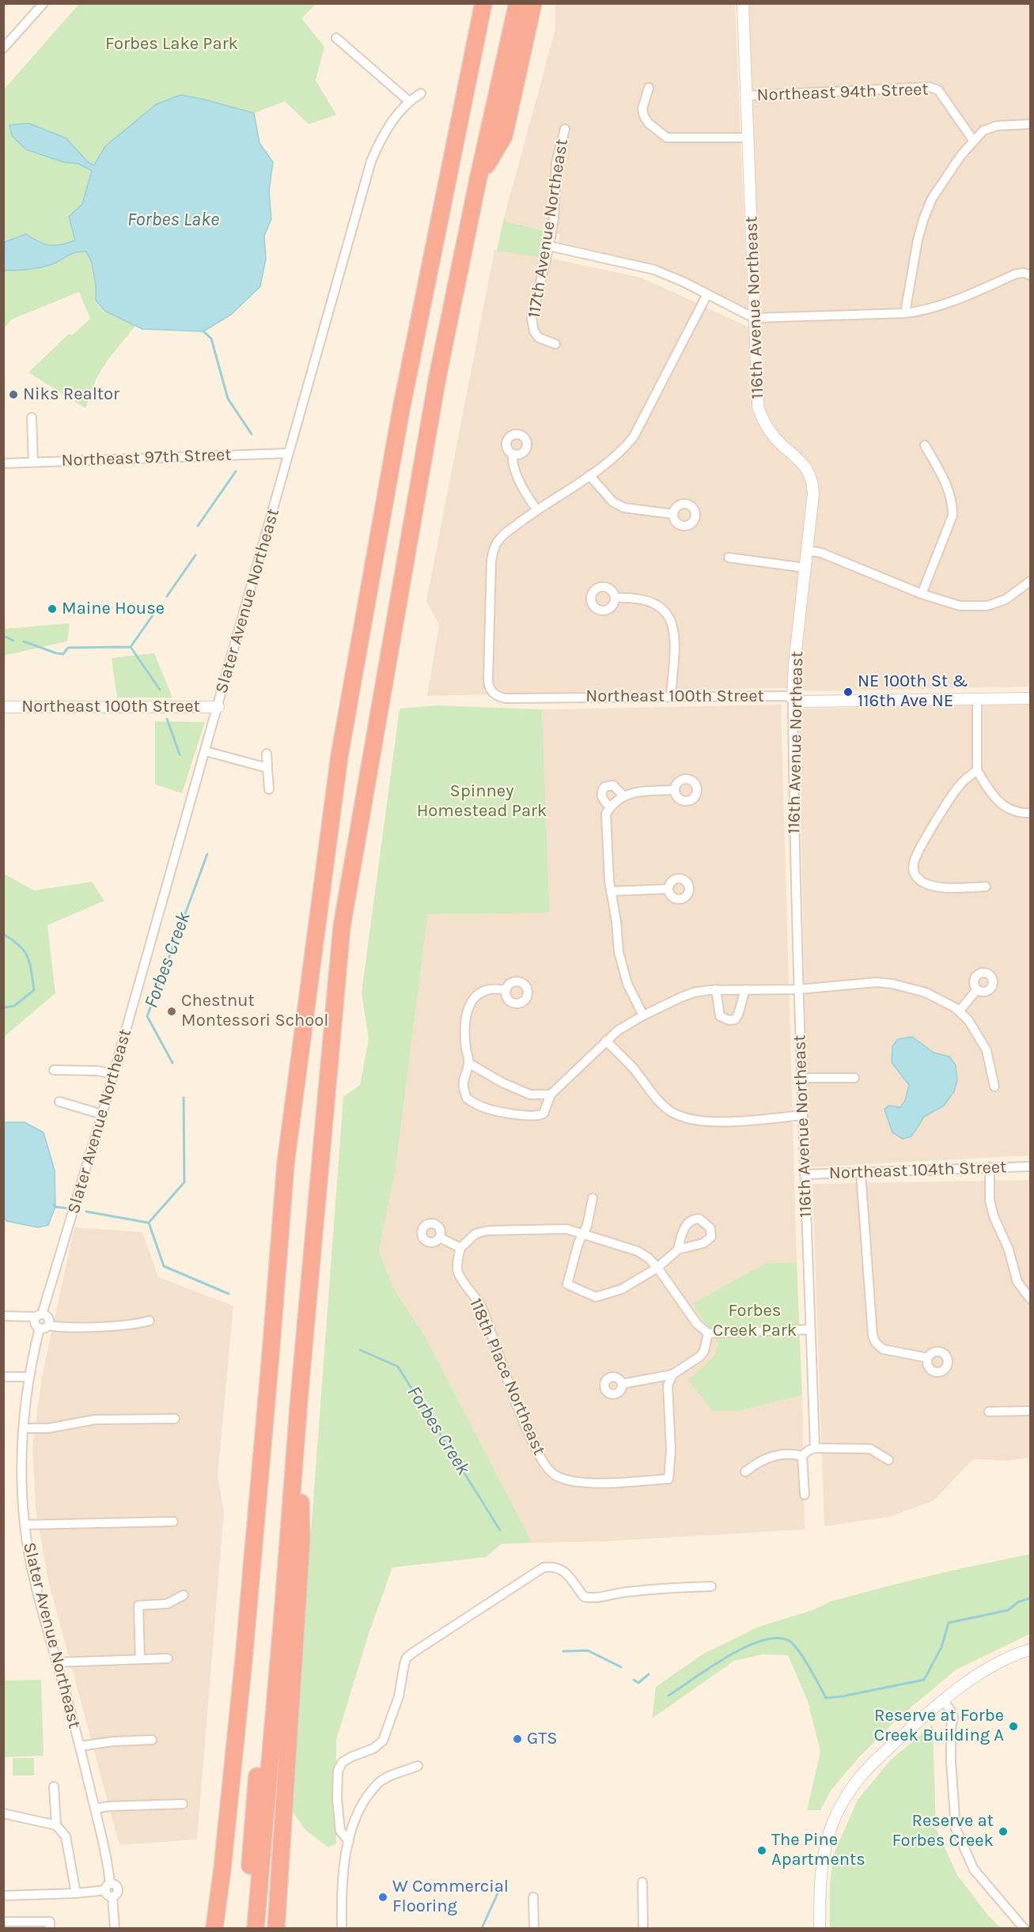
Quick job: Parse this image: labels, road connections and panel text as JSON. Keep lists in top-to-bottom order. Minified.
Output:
{"streets":{"street":["Northeast 94th Street","117th Avenue Northeast","116th Avenue Northeast","Northeast 97th Street","Slater Avenue Northeast","Northeast 100th Street","Northeast 104th Street","118th Place Northeast"]},"crossings":[["Northeast 94th Street","116th Avenue Northeast"],["116th Avenue Northeast","Northeast 100th Street"],["116th Avenue Northeast","Northeast 104th Street"],["Northeast 97th Street","Slater Avenue Northeast"],["Slater Avenue Northeast","Northeast 100th Street"]],"water":["Forbes Lake","Forbes Creek"],"parks":["Forbes Lake Park","Spinney Homestead Park","Forbes Creek Park"],"places":["Niks Realtor","Maine House","NE 100th St & 116th Ave NE","Chestnut Montessori School","Reserve at Forbe Creek Building A","GTS","Reserve at Forbes Creek","The Pine Apartments","W Commercial Flooring"]}
